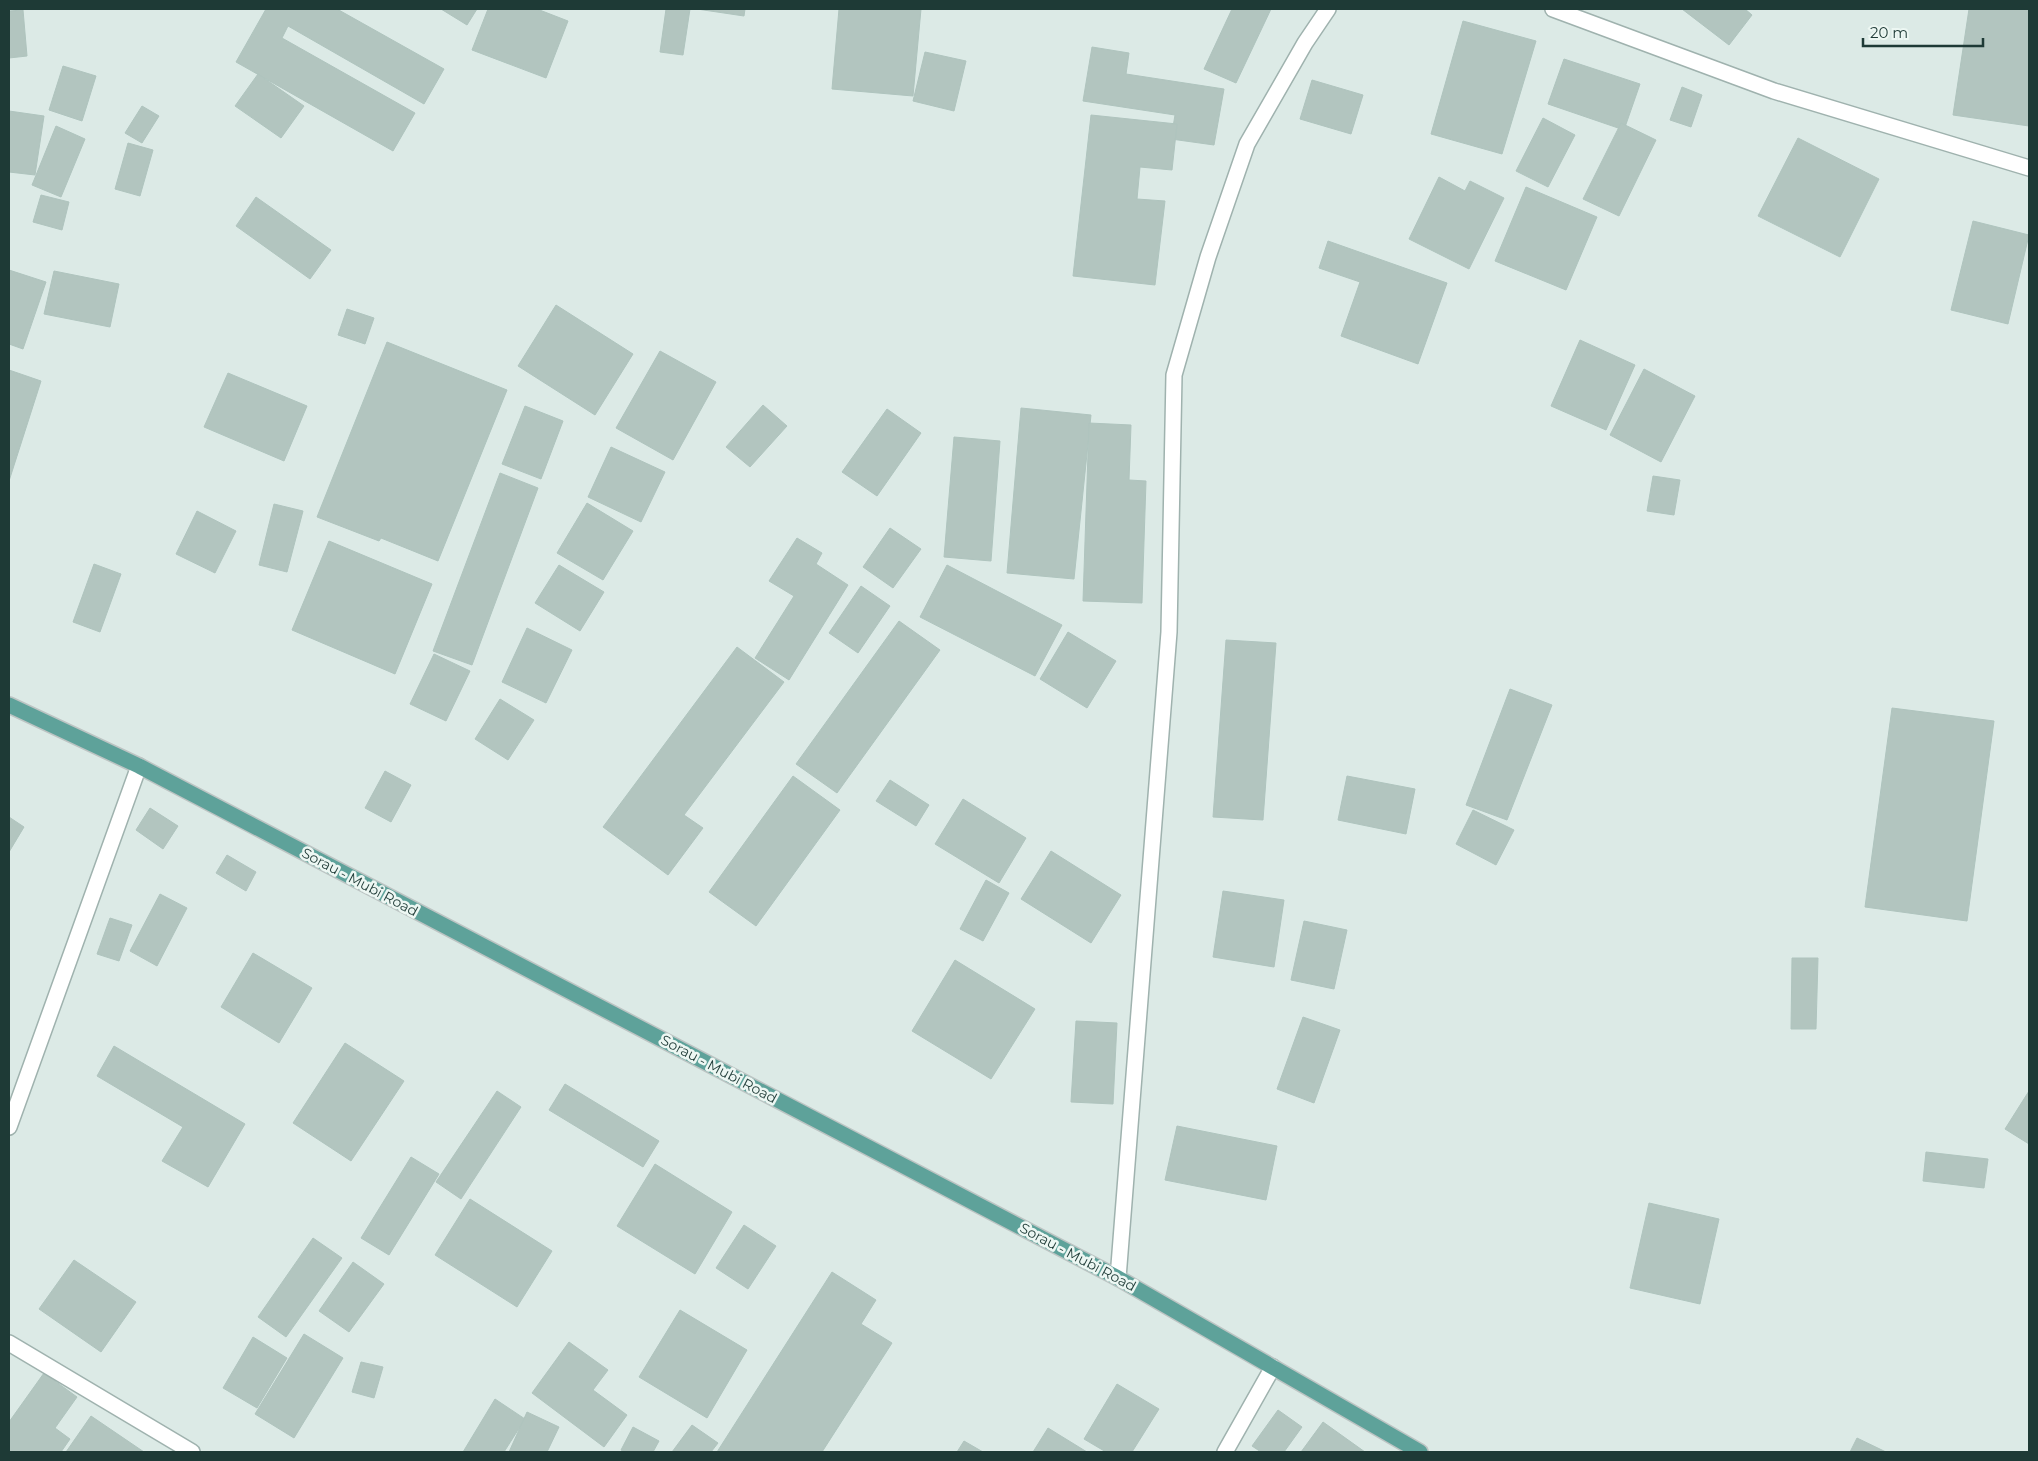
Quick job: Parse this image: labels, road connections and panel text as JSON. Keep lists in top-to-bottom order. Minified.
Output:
{"streets":{"main road":["Sorau - Mubi Road"]},"scale_bar":"20 m"}
